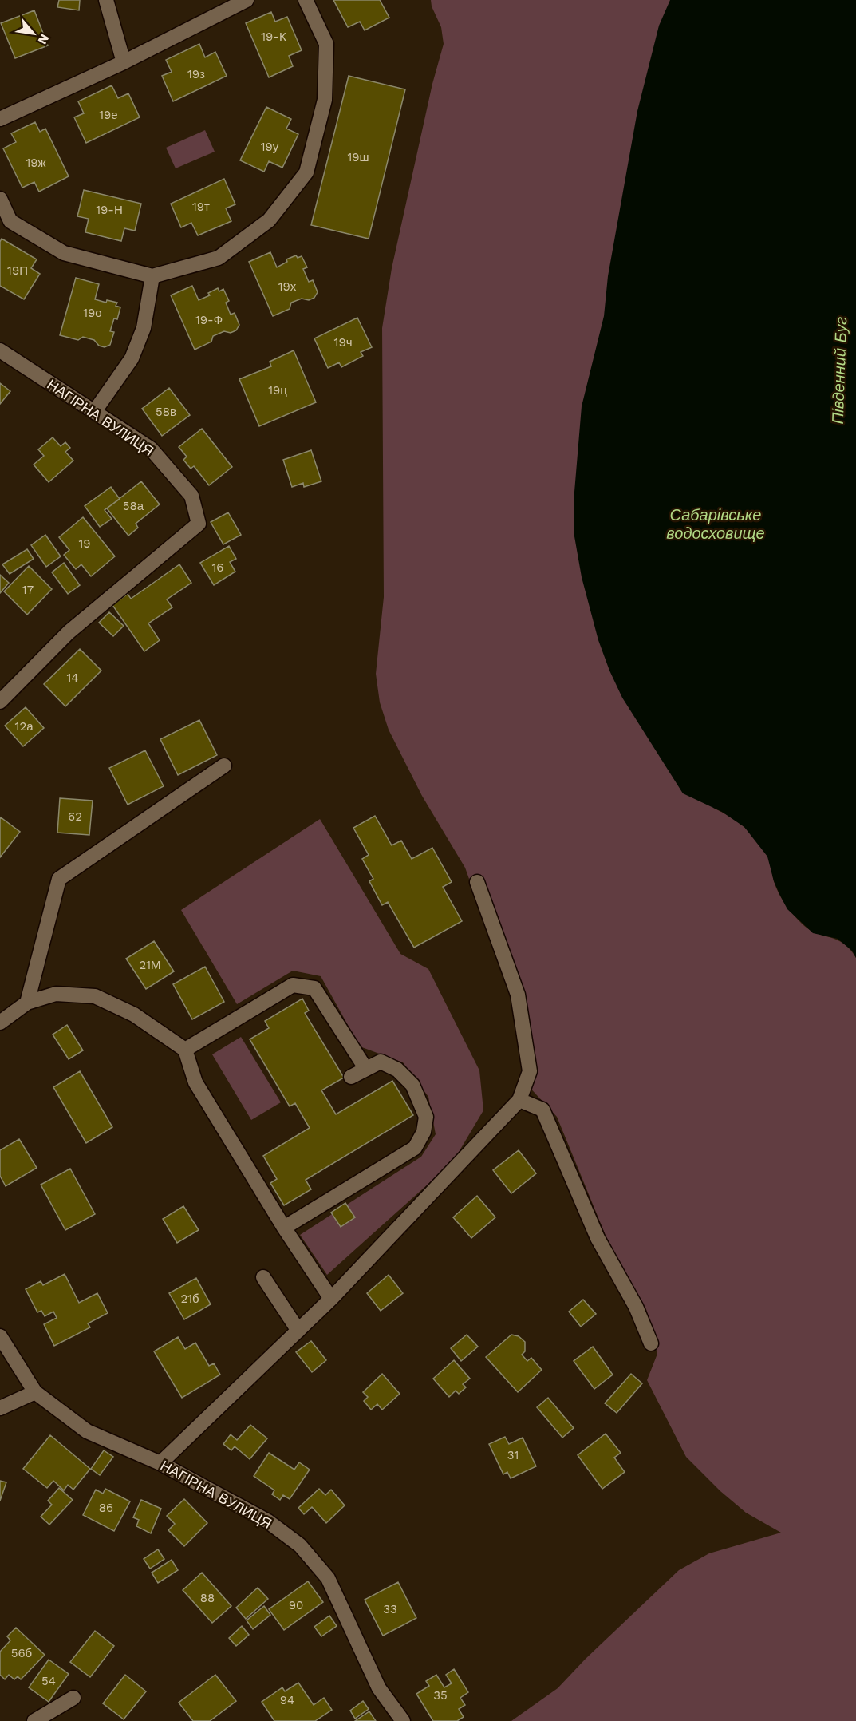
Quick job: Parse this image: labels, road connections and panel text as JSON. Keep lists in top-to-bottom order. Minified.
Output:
{"streets":{"street":["НАГІРНА ВУЛИЦЯ"]},"water":["Південний Буг","Сабарівське водосховище"],"house_numbers":["19-К","19з","19е","19у","19ш","19ж","19т","19-Н","19П","19х","19о","19-Ф","19ч","19ц","58в","58а","19","16","17","14","12а","62","21М","21б","31","86","88","90","33","56б","54","35","94"],"north":"bottom right"}
